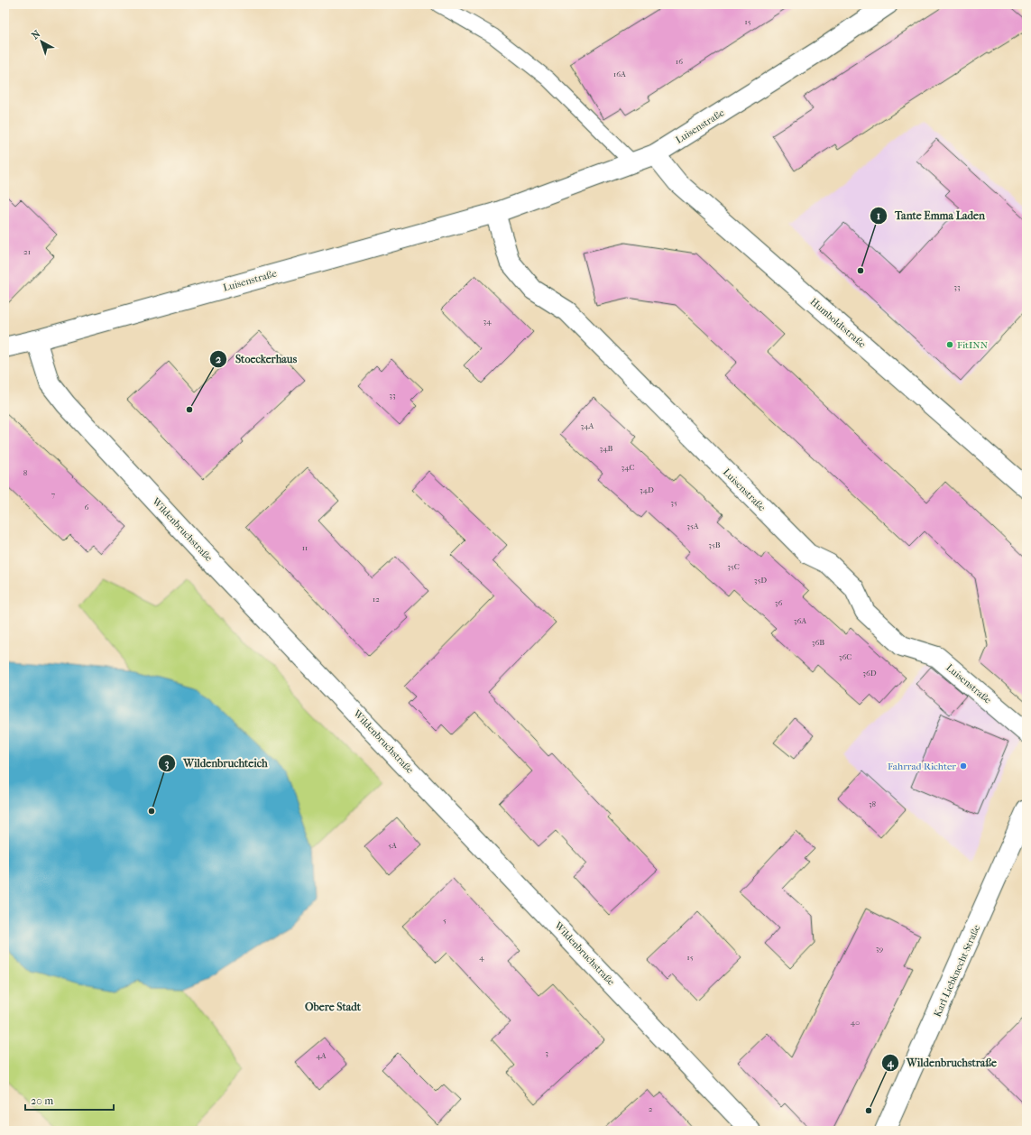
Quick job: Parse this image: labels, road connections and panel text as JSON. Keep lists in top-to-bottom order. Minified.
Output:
{"streets":{"street":["Luisenstraße","Humboldtstraße","Wildenbruchstraße","Karl-Liebknecht-Straße"]},"crossings":[["Luisenstraße","Humboldtstraße"],["Luisenstraße","Wildenbruchstraße"]],"districts":["Obere Stadt"],"places":["Tante Emma Laden","FitINN","Stoeckerhaus","Fahrrad Richter","Wildenbruchteich","Wildenbruchstraße"],"house_numbers":["15","16","16A","21","33","34","33","34A","34B","34C","8","34D","7","35","6","35A","35B","11","35C","35D","12","36","36A","36B","36C","36D","38","5A","5","39","4","15","40","3","4A","2"],"scale_bar":"20 m","north":"top left"}
